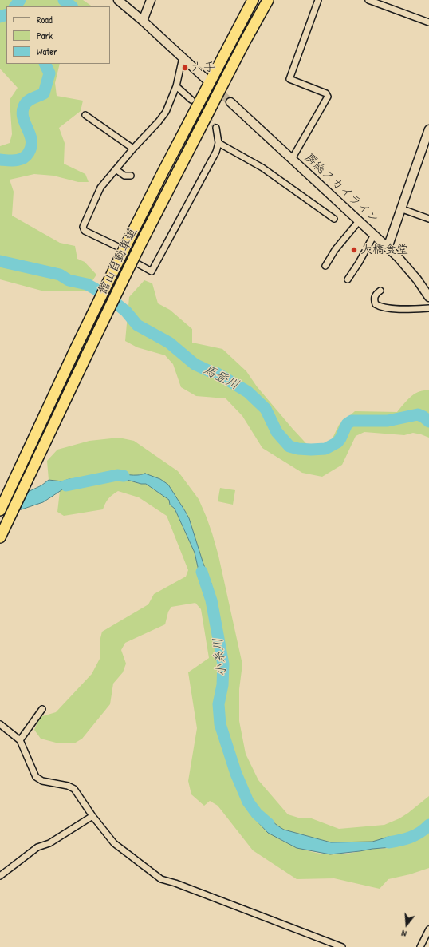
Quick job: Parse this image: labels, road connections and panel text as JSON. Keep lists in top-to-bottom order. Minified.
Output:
{"streets":{"highway":["館山自動車道"],"main road":["房総スカイライン"]},"water":["馬登川","小糸川"],"places":["六手","大橋食堂"],"legend":["Road","Park","Water"],"north":"bottom"}
